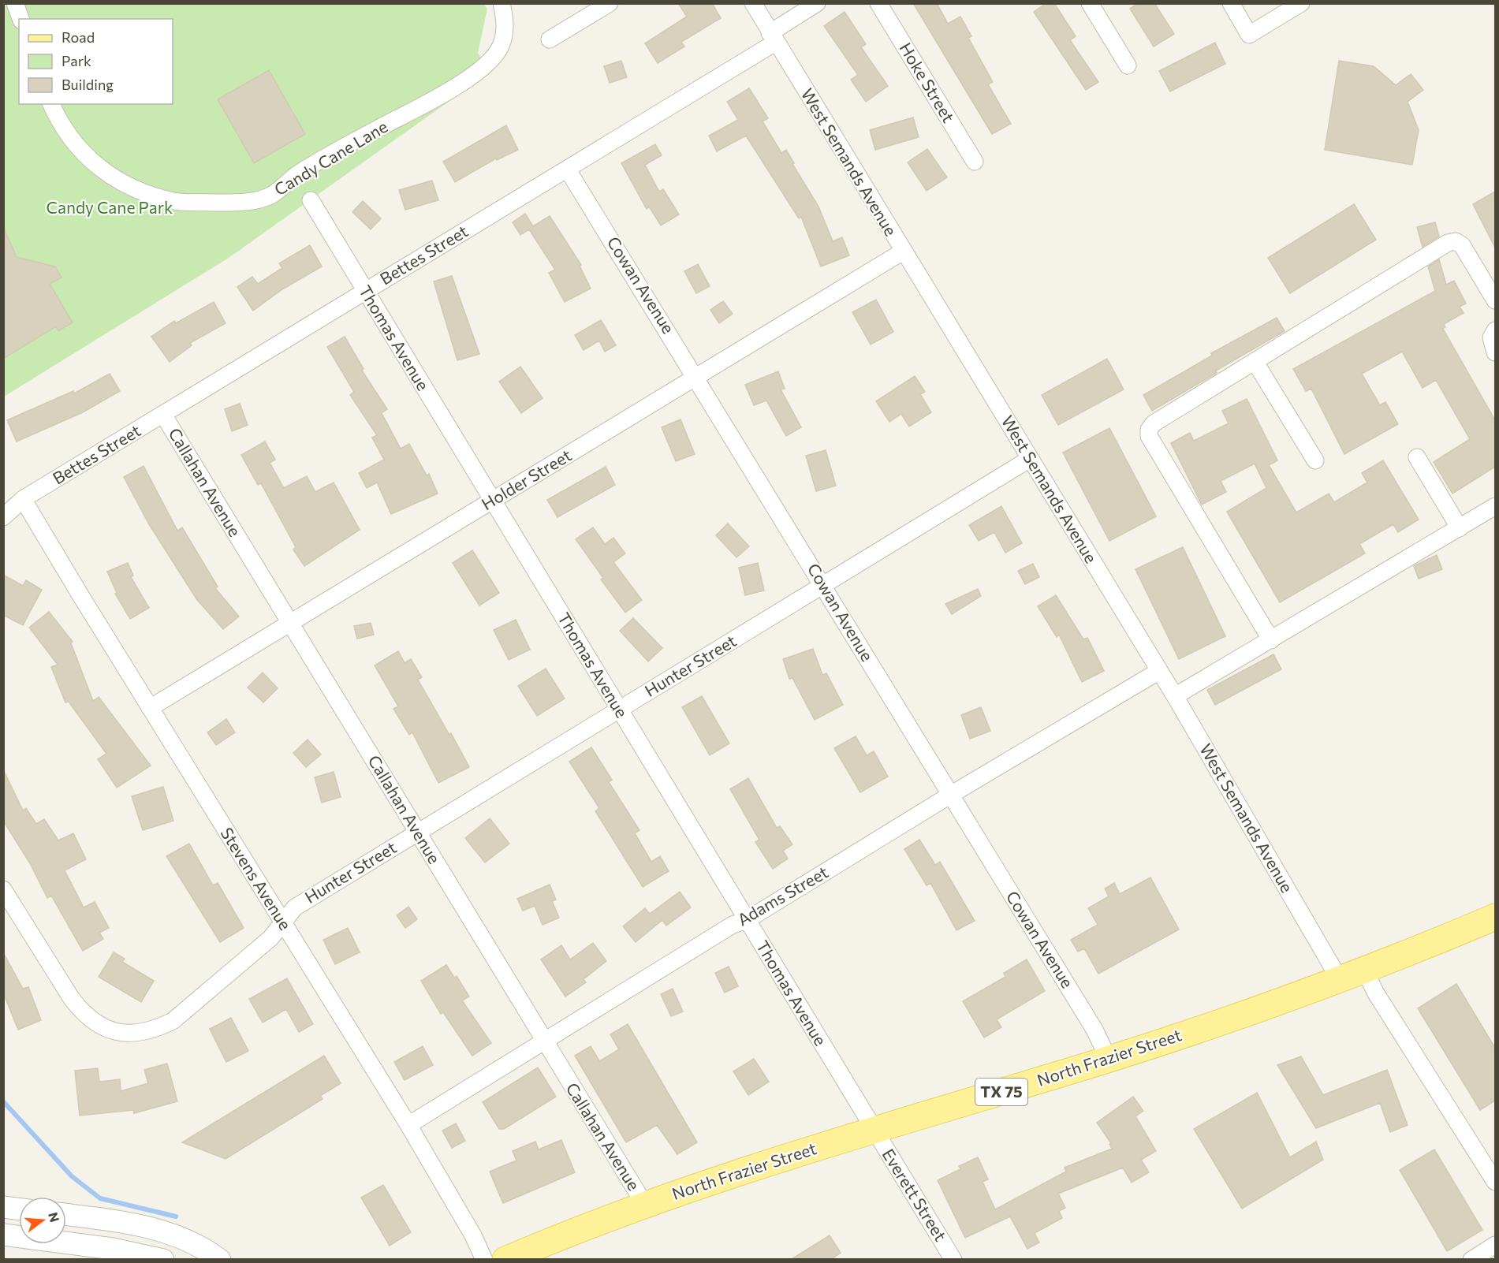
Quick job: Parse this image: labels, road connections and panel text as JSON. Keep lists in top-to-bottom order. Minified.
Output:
{"streets":{"main road":["North Frazier Street","TX 75"],"street":["Hoke Street","Candy Cane Lane","West Semands Avenue","Bettes Street","Cowan Avenue","Thomas Avenue","Holder Street","Callahan Avenue","Hunter Street","Stevens Avenue","Adams Street","Everett Street"]},"crossings":[["West Semands Avenue","Bettes Street"],["West Semands Avenue","Holder Street"],["West Semands Avenue","Hunter Street"],["West Semands Avenue","Adams Street"],["West Semands Avenue","North Frazier Street"],["Bettes Street","Cowan Avenue"],["Bettes Street","Thomas Avenue"],["Bettes Street","Callahan Avenue"],["Bettes Street","Stevens Avenue"],["Cowan Avenue","Holder Street"],["Cowan Avenue","Hunter Street"],["Cowan Avenue","Adams Street"],["Cowan Avenue","North Frazier Street"],["Thomas Avenue","Holder Street"],["Thomas Avenue","Hunter Street"],["Thomas Avenue","Adams Street"],["Thomas Avenue","North Frazier Street"],["Thomas Avenue","Everett Street"],["Holder Street","Callahan Avenue"],["Holder Street","Stevens Avenue"],["Callahan Avenue","Hunter Street"],["Callahan Avenue","Adams Street"],["Callahan Avenue","North Frazier Street"],["Hunter Street","Stevens Avenue"],["Stevens Avenue","Adams Street"],["North Frazier Street","Everett Street"]],"parks":["Candy Cane Park"],"legend":["Road","Park","Building"],"north":"right"}
